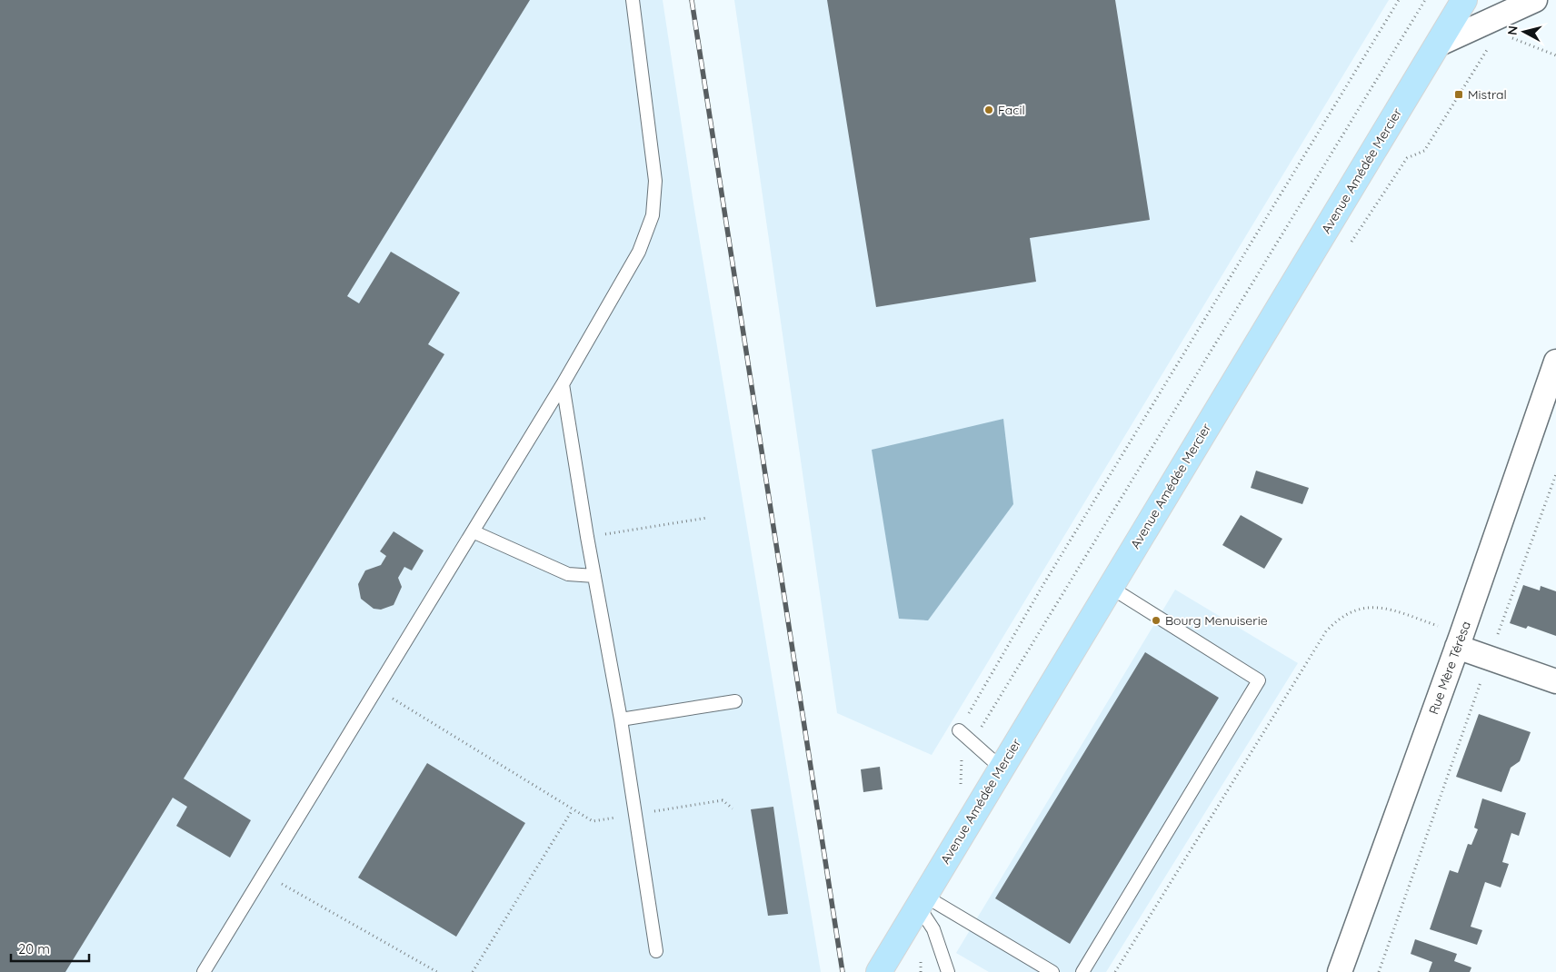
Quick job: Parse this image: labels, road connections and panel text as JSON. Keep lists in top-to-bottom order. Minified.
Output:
{"streets":{"main road":["Avenue Amédée Mercier"],"street":["Rue Mère Térèsa"]},"places":{"transit":["Mistral"],"other":["Facil","Bourg Menuiserie"]},"scale_bar":"20 m","north":"left"}
